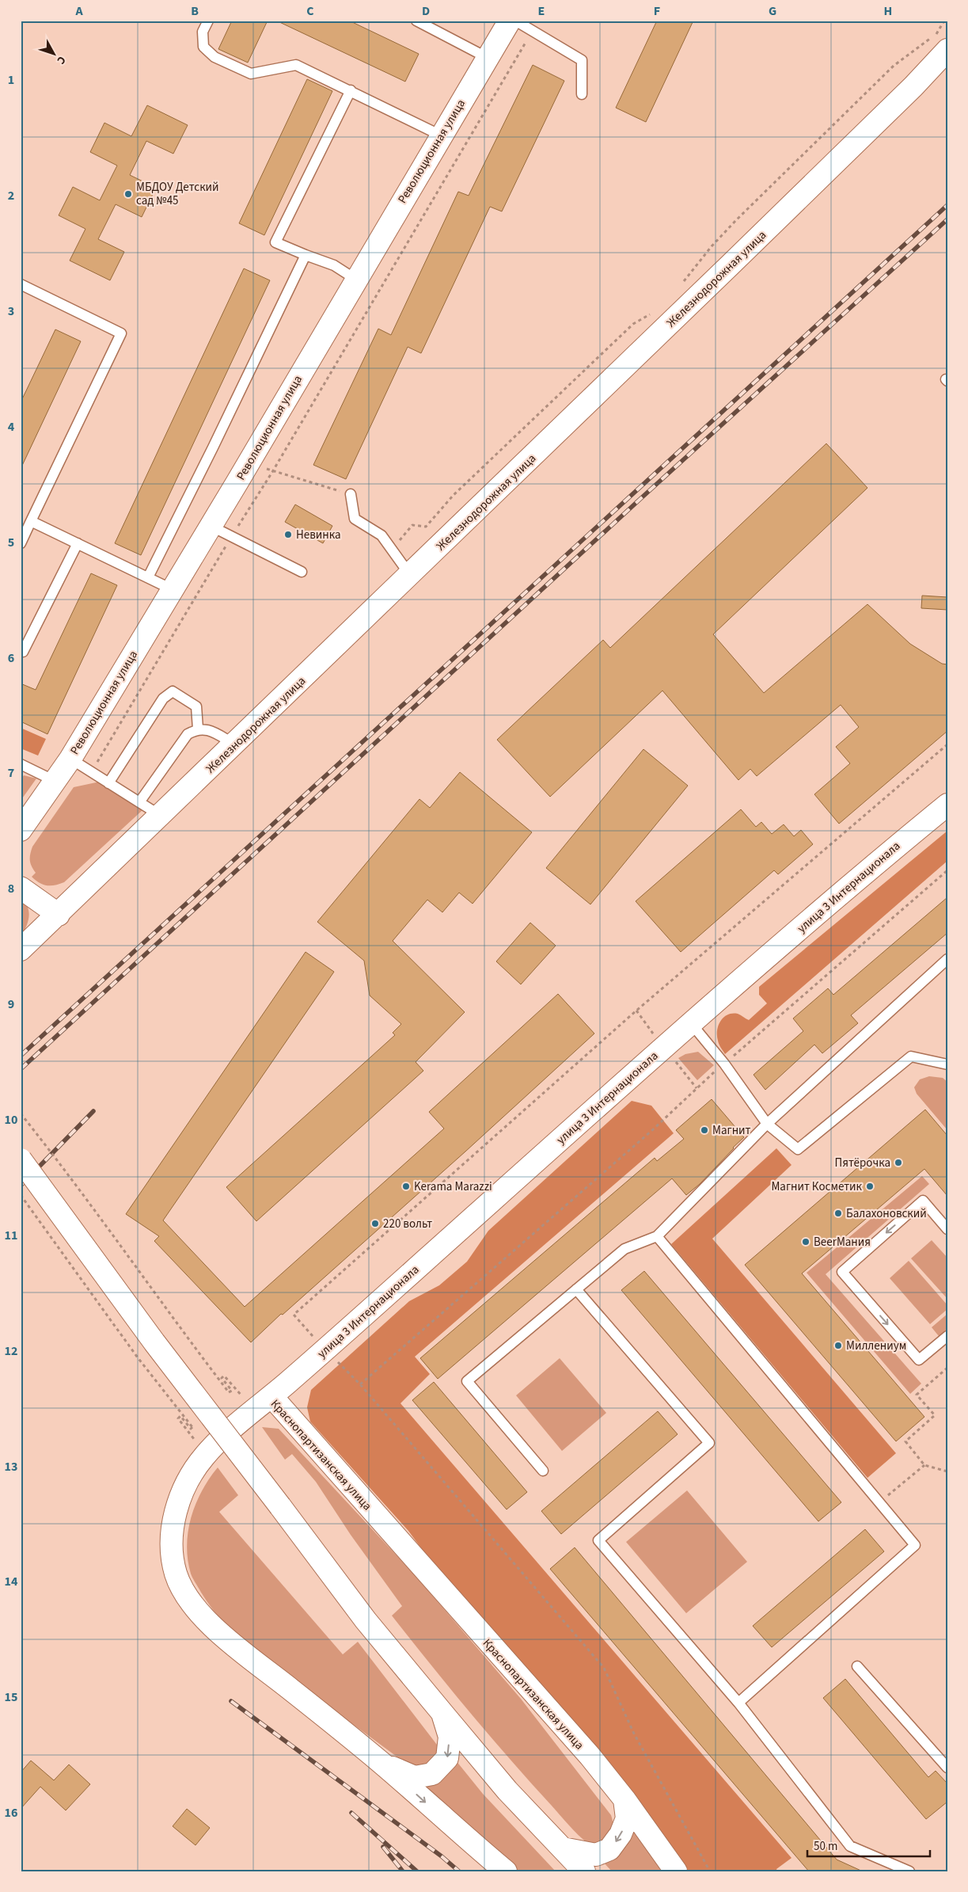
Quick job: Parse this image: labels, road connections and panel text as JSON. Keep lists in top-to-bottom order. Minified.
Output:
{"streets":{"main road":["Революционная улица","Железнодорожная улица","улица 3 Интернационала","Краснопартизанская улица"]},"crossings":[["улица 3 Интернационала","Краснопартизанская улица"]],"places":["МБДОУ Детский сад №45","Невинка","Магнит","Пятёрочка","Kerama Marazzi","Магнит Косметик","Балахоновский","220 вольт","BeerМания","Миллениум"],"scale_bar":"50 m","north":"bottom right","grid":{"columns":["A","B","C","D","E","F","G","H"],"rows":["1","2","3","4","5","6","7","8","9","10","11","12","13","14","15","16"]}}
